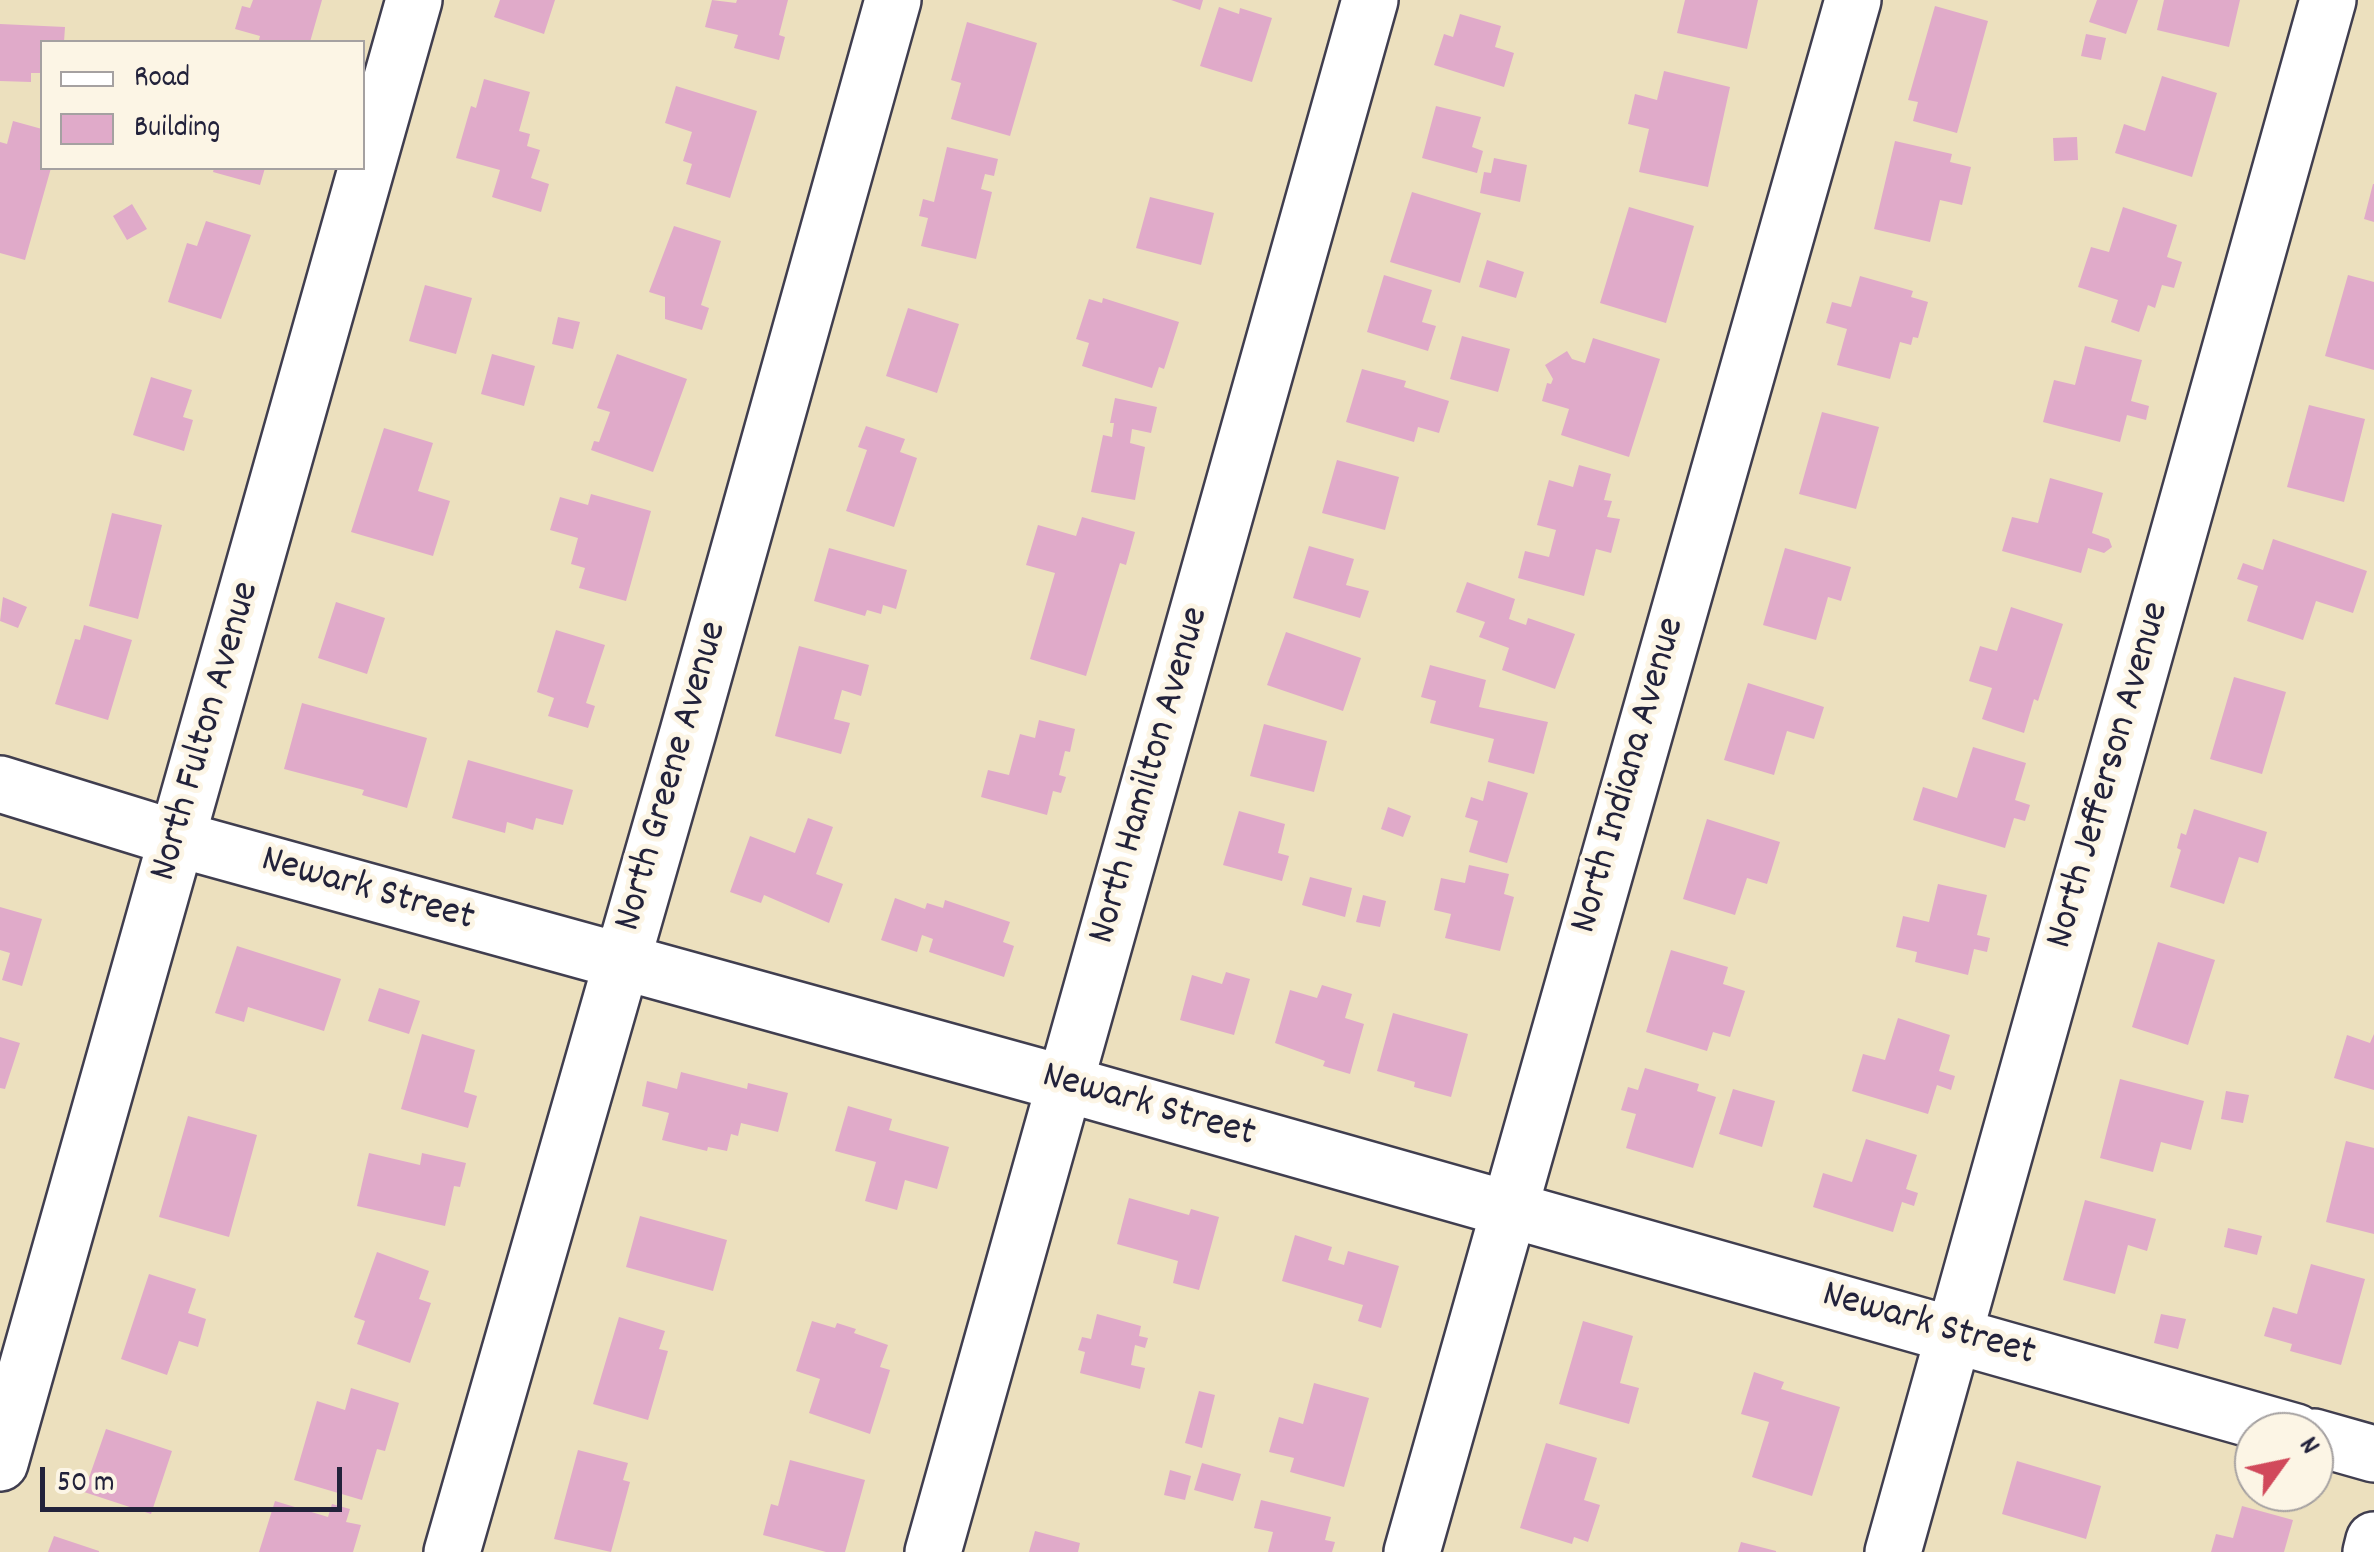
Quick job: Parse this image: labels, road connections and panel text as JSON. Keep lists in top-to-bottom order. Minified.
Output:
{"streets":{"street":["North Fulton Avenue","North Hamilton Avenue","North Indiana Avenue","North Jefferson Avenue","North Greene Avenue","Newark Street"]},"crossings":[["North Fulton Avenue","Newark Street"],["North Hamilton Avenue","Newark Street"],["North Indiana Avenue","Newark Street"],["North Jefferson Avenue","Newark Street"],["North Greene Avenue","Newark Street"]],"legend":["Road","Building"],"scale_bar":"50 m","north":"top right"}
